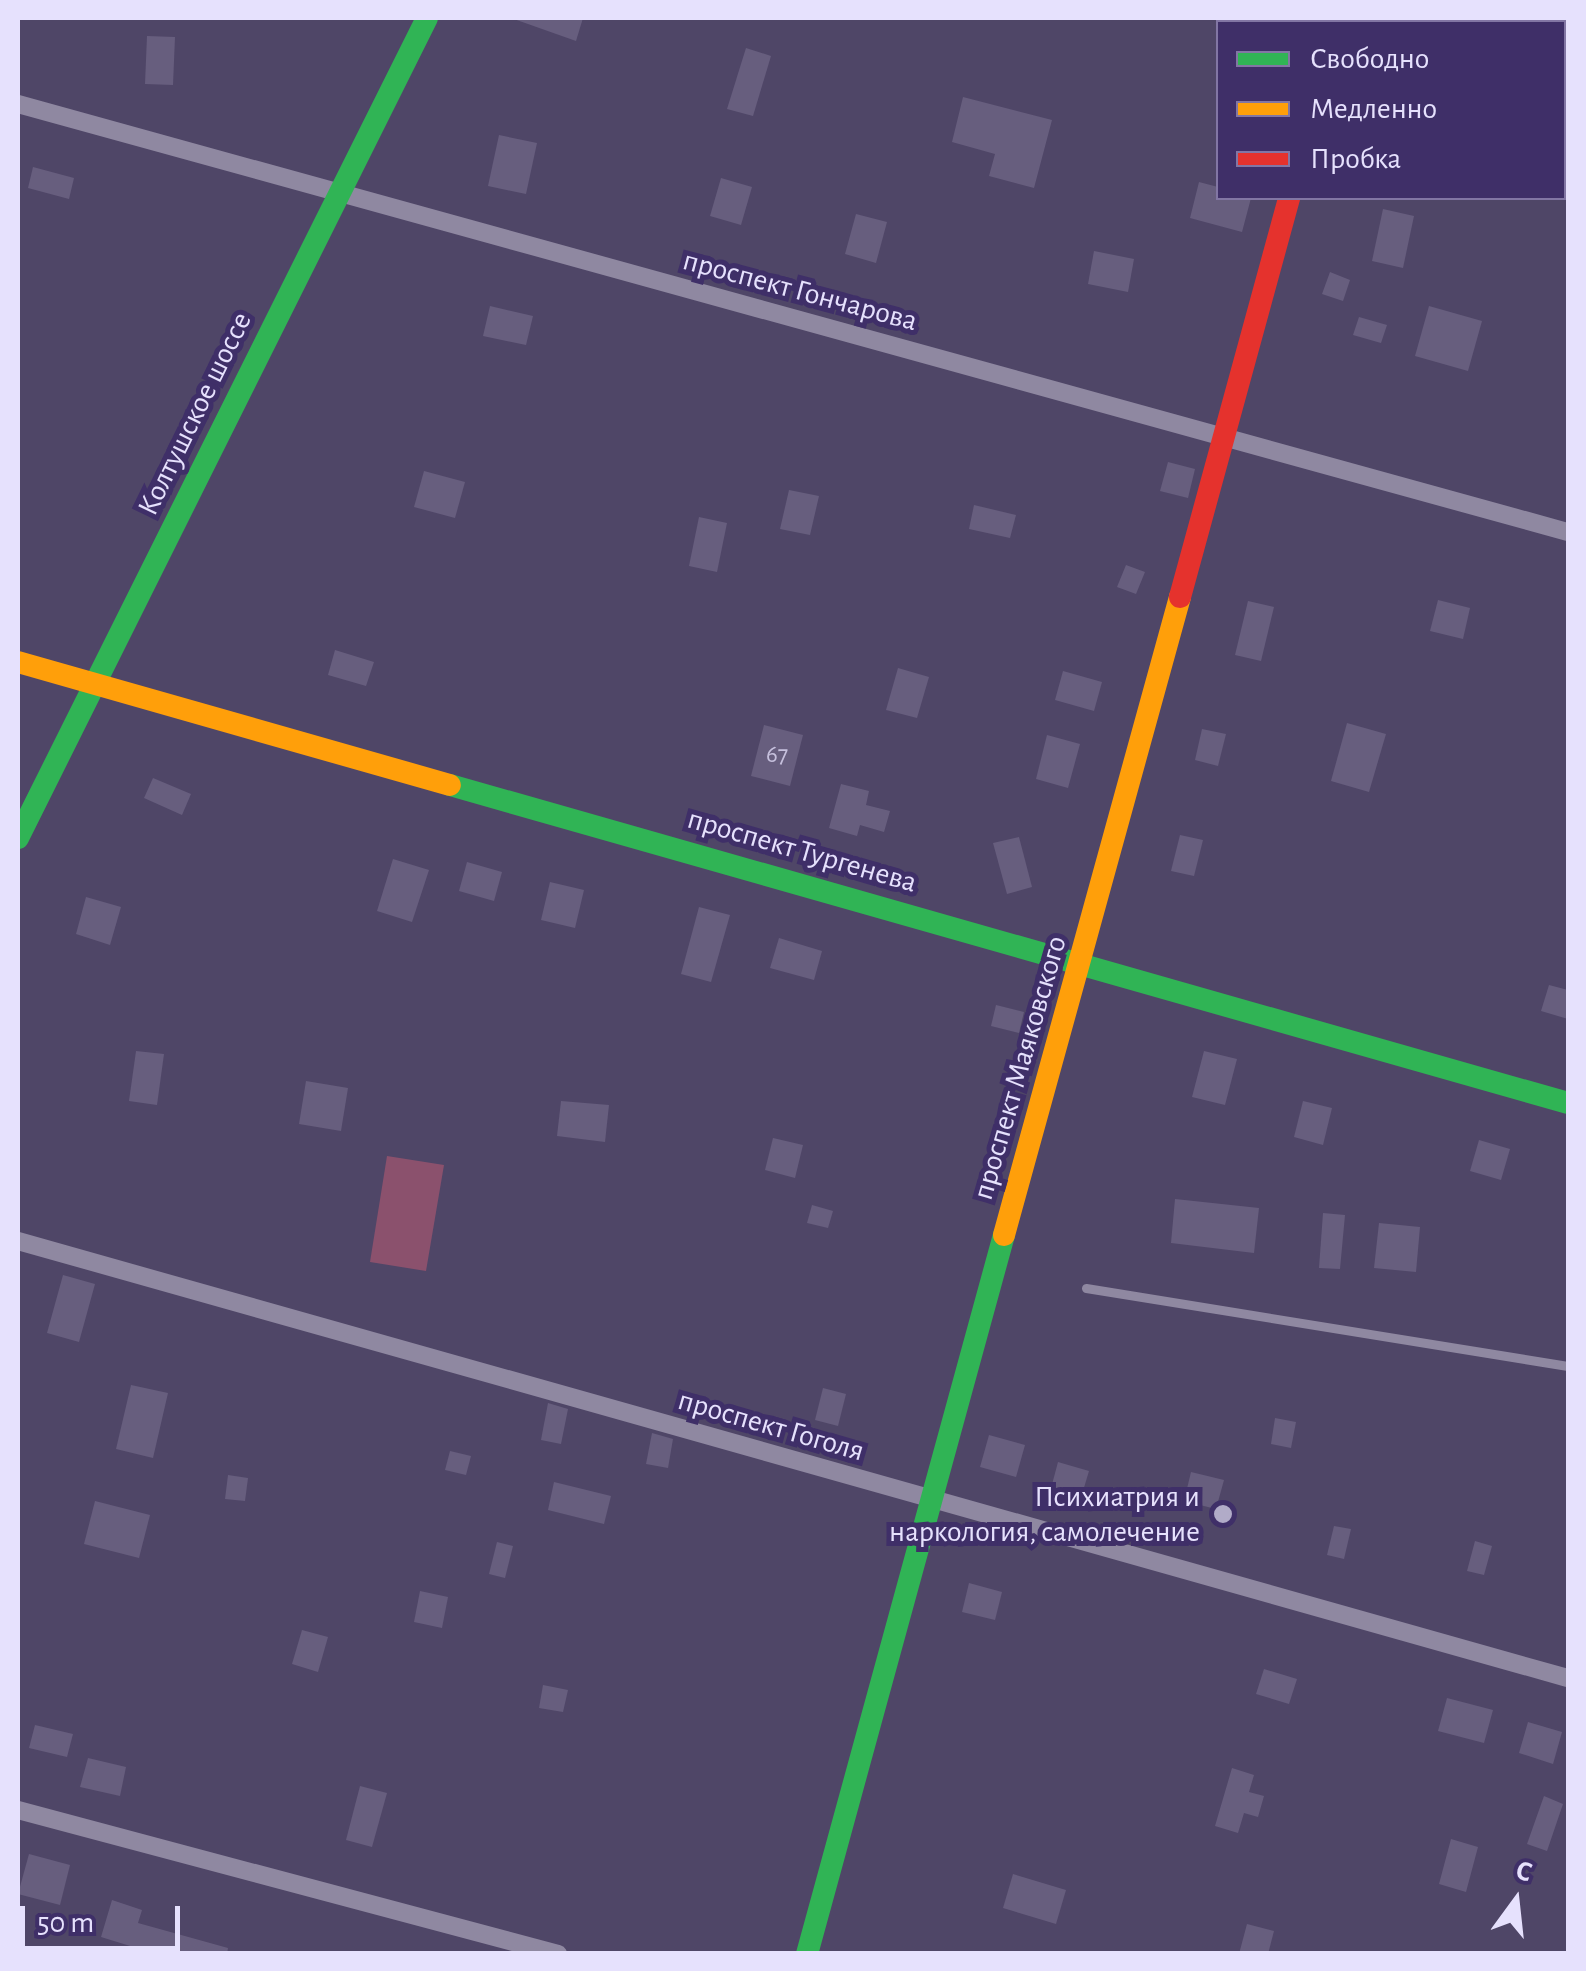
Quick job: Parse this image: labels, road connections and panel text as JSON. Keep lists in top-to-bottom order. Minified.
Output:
{"streets":{"street":["проспект Гончарова","Колтушское шоссе","проспект Тургенева","проспект Маяковского","проспект Гоголя"]},"crossings":[["проспект Гончарова","Колтушское шоссе"],["проспект Гончарова","проспект Маяковского"],["Колтушское шоссе","проспект Тургенева"],["проспект Тургенева","проспект Маяковского"],["проспект Маяковского","проспект Гоголя"]],"places":["Психиатрия и наркология, самолечение"],"house_numbers":["67"],"legend":["Свободно","Медленно","Пробка"],"scale_bar":"50 m","north":"top"}
